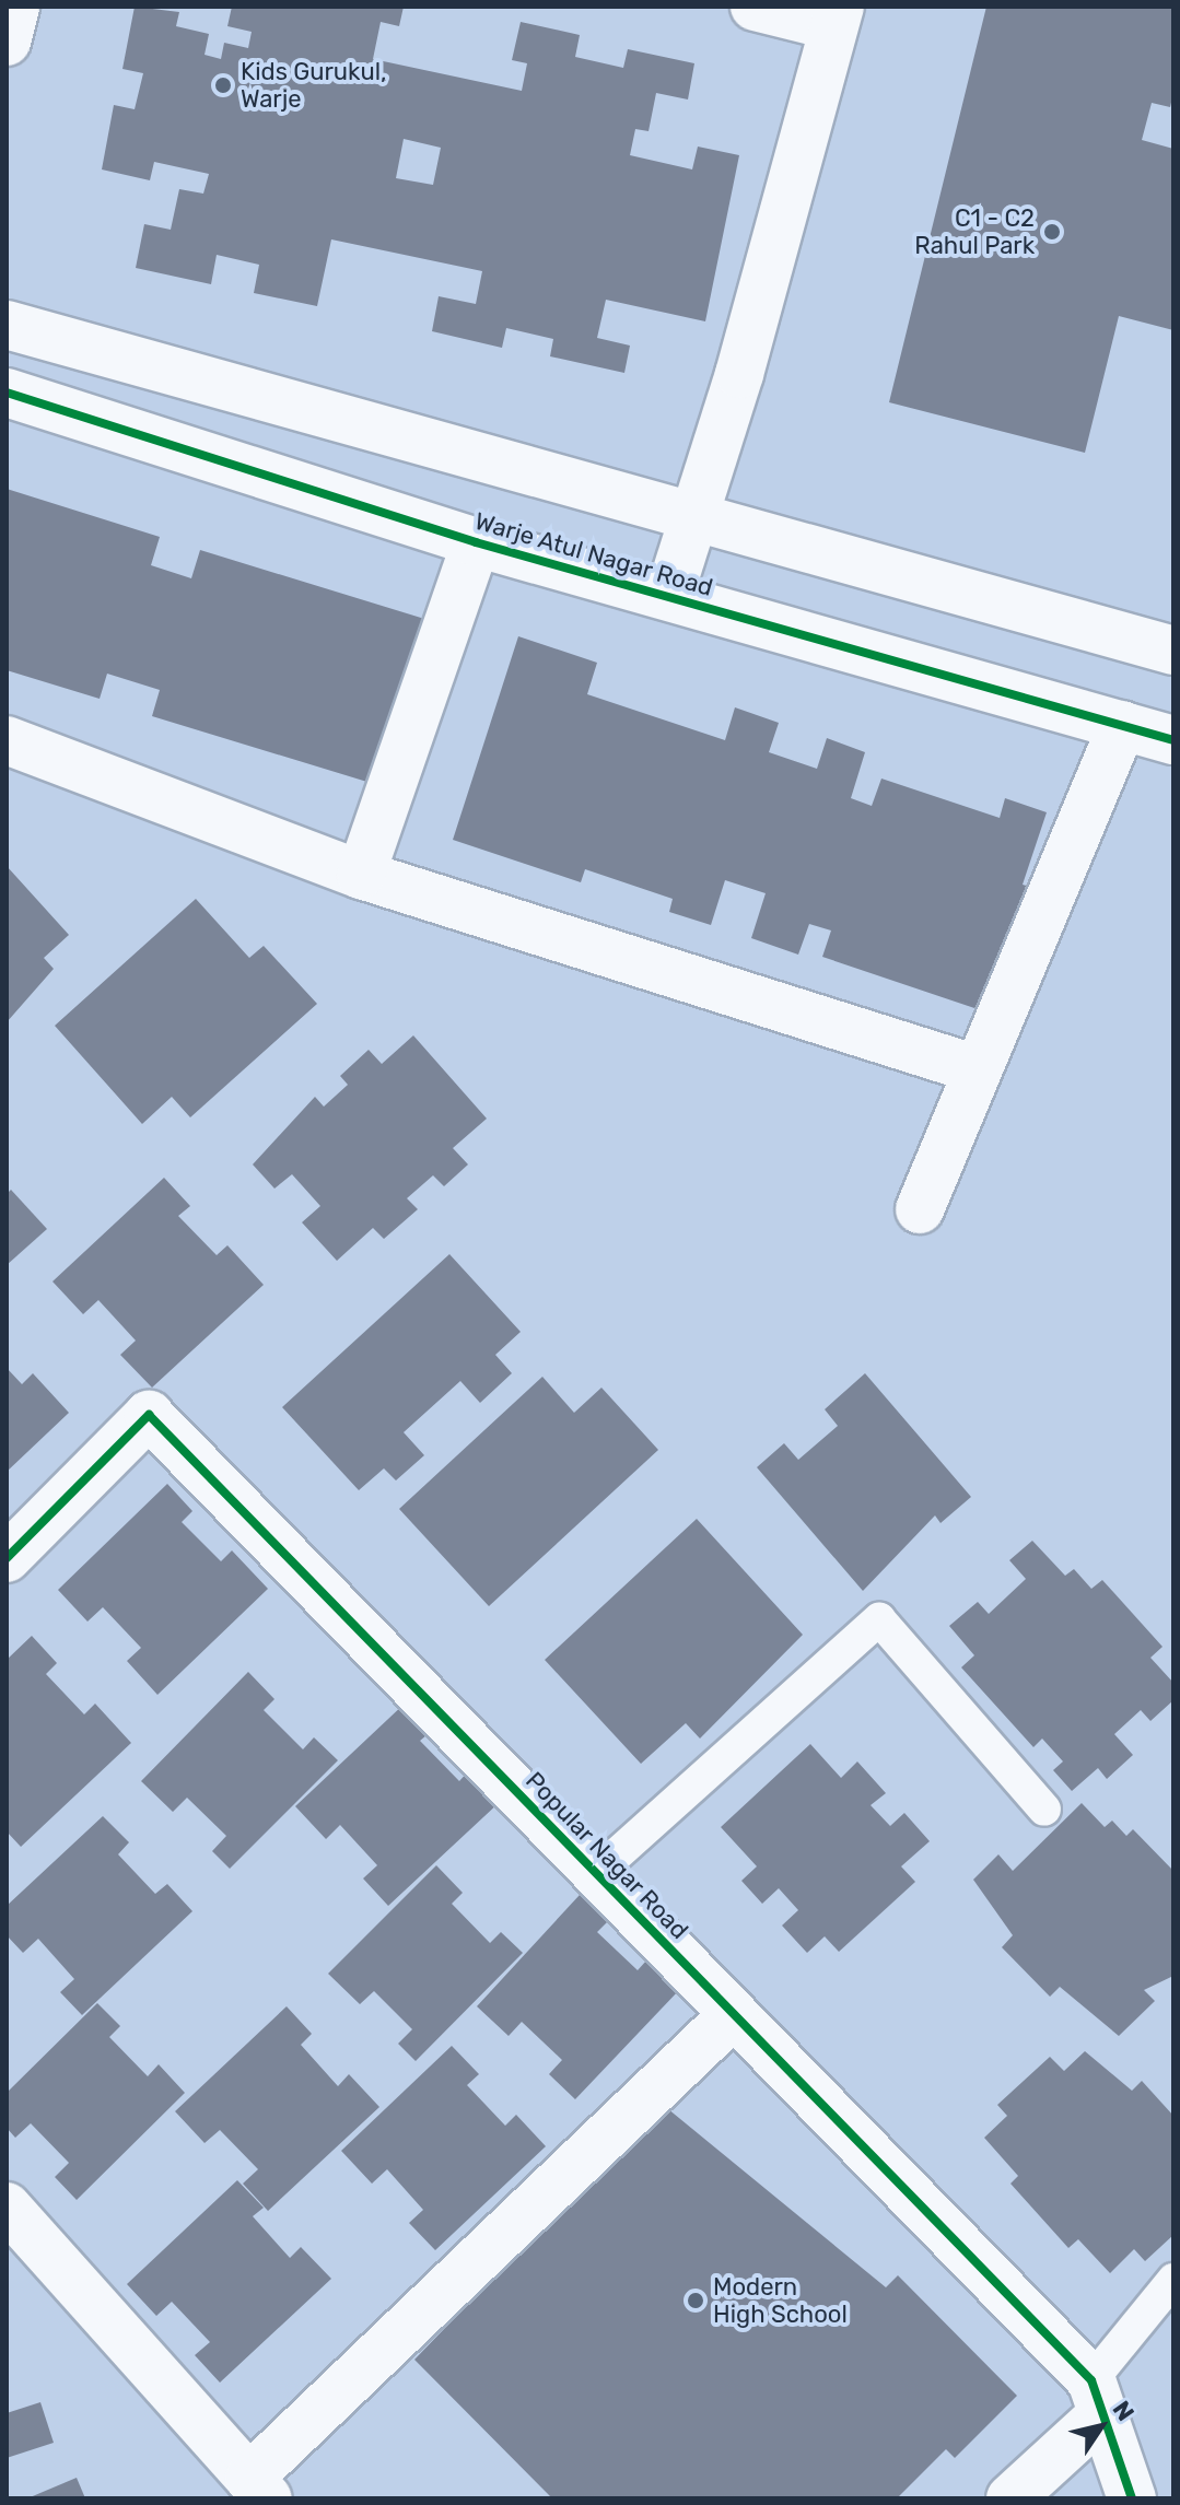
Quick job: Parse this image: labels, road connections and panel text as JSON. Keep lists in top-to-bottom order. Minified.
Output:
{"streets":{"street":["Warje Atul Nagar Road","Popular Nagar Road"]},"places":["Kids Gurukul, Warje","C1 - C2 Rahul Park","Modern High School"],"north":"top right"}
